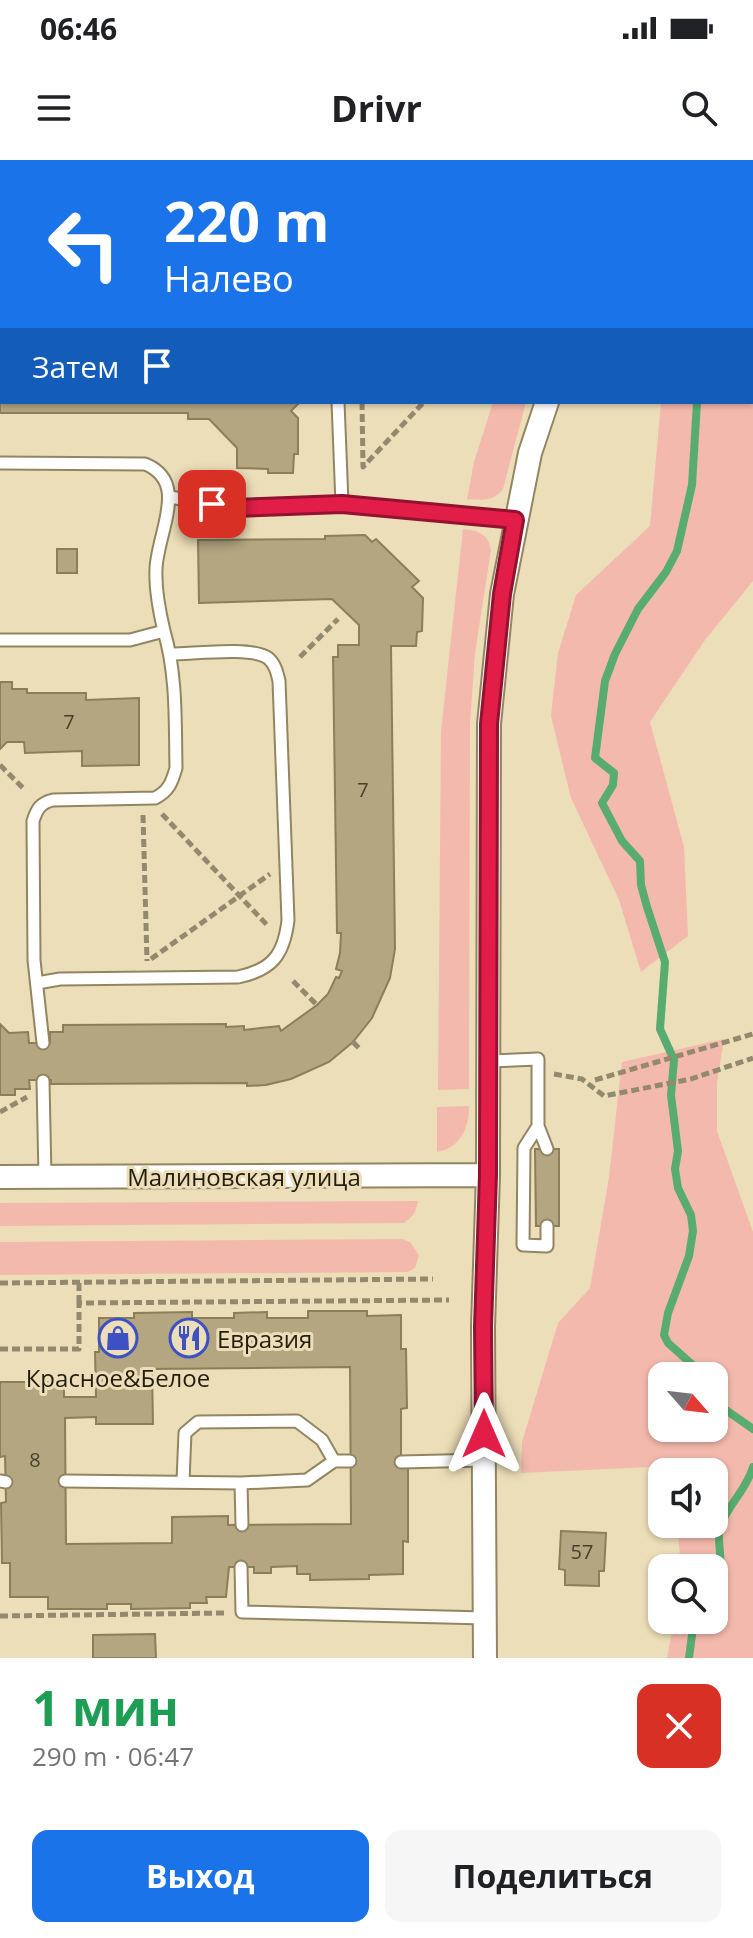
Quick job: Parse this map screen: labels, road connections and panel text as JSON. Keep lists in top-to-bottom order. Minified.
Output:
{"streets":{"street":["Малиновская улица"]},"places":{"shop":["Красное&Белое"],"restaurant":["Евразия"]},"house_numbers":["7","7","8","57"],"north":"bottom right","page":{"status":"06:46","header":"Drivr","turn":["220 m","Налево"],"then":"Затем","heading":["1 мин","290 m · 06:47"],"buttons":["Выход","Поделиться"]}}
